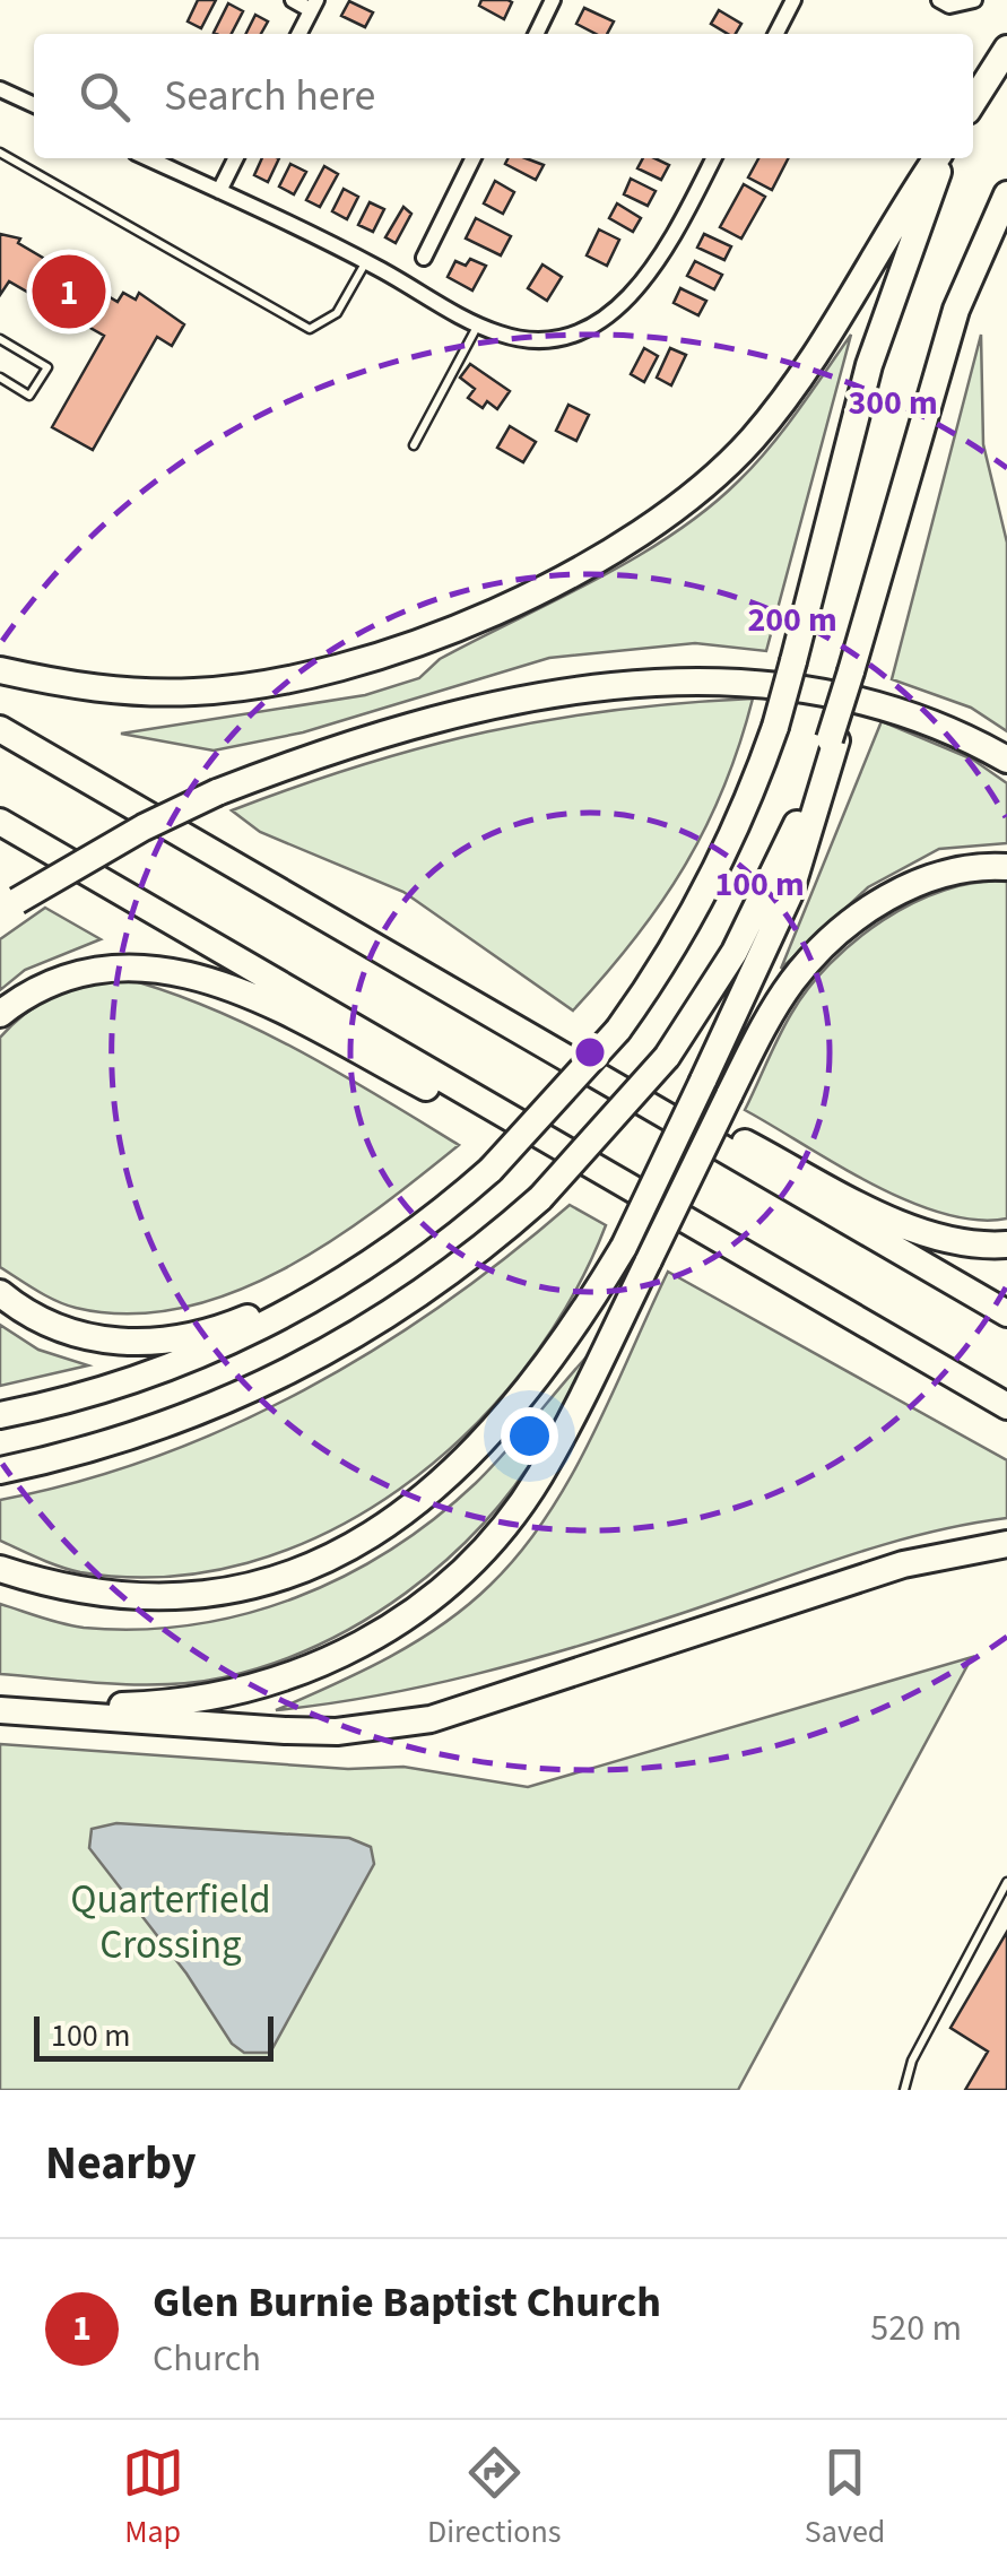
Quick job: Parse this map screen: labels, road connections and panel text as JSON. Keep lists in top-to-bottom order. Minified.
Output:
{"parks":["Quarterfield Crossing"],"scale_bar":"100 m","page":{"search":"Search here","pins":"1","scale":"100 m","heading":"Nearby","list":[{"mark":"1","name":"Glen Burnie Baptist Church","note":"Church","value":"520 m"}],"nav":["Map","Directions","Saved"]},"rings":["300 m","200 m","100 m"]}
